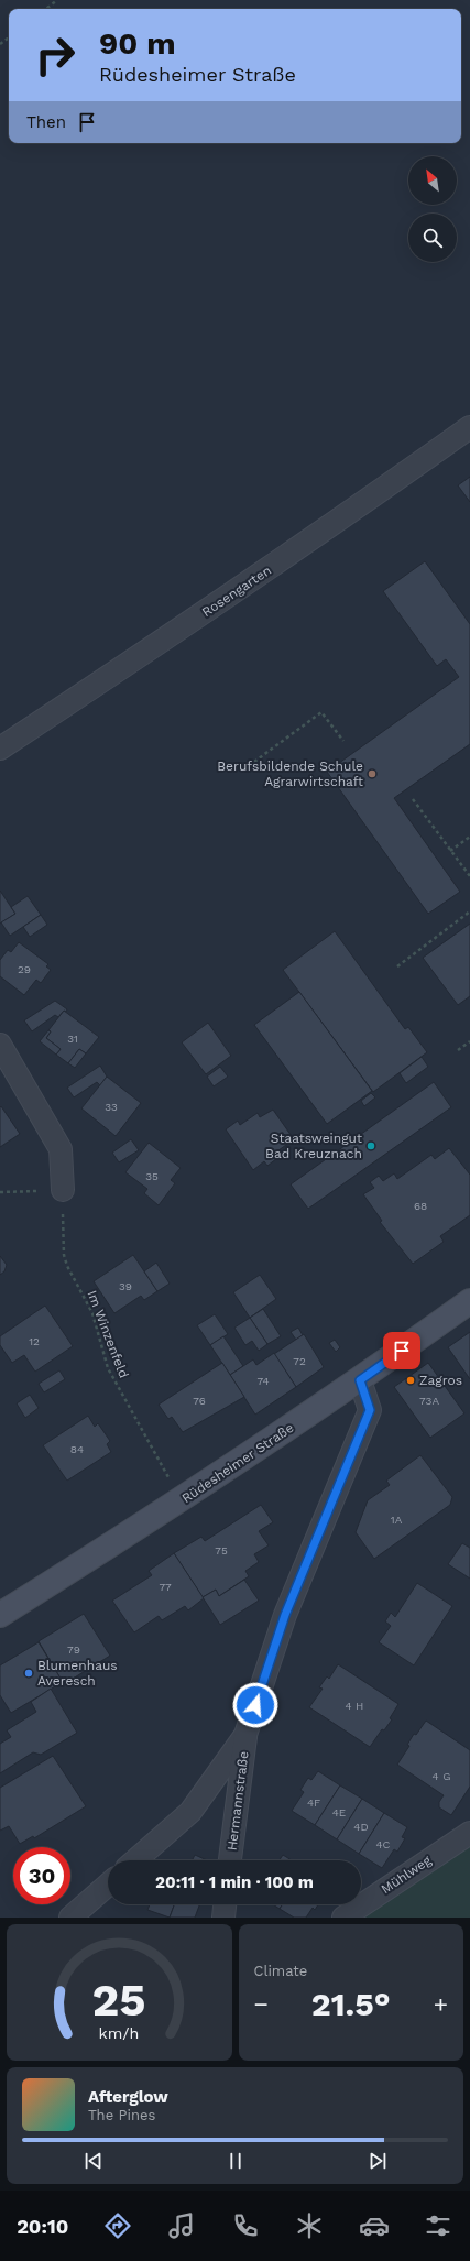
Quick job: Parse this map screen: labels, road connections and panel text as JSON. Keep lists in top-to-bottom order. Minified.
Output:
{"streets":{"street":["Rosengarten","Rüdesheimer Straße","Hermannstraße","Mühlweg"],"path":["Im Winzenfeld"]},"crossings":[["Im Winzenfeld","Rüdesheimer Straße"],["Rüdesheimer Straße","Hermannstraße"]],"places":["Berufsbildende Schule Agrarwirtschaft","Staatsweingut Bad Kreuznach","Zagros","Blumenhaus Averesch"],"house_numbers":["29","31","33","35","68","39","12","72","74","76","73A","84","1A","75","77","79","4 H","4 G","4F","4E","4D","4C"],"north":"top left","page":{"turn":["90 m","Rüdesheimer Straße"],"then":"Then","limit":"30","trip":"20:11 · 1 min · 100 m","tile":"Climate","heat":["−","21.5°","+"],"song":["Afterglow","The Pines"],"tabs":"20:10","gauge":["25","km/h"]}}
